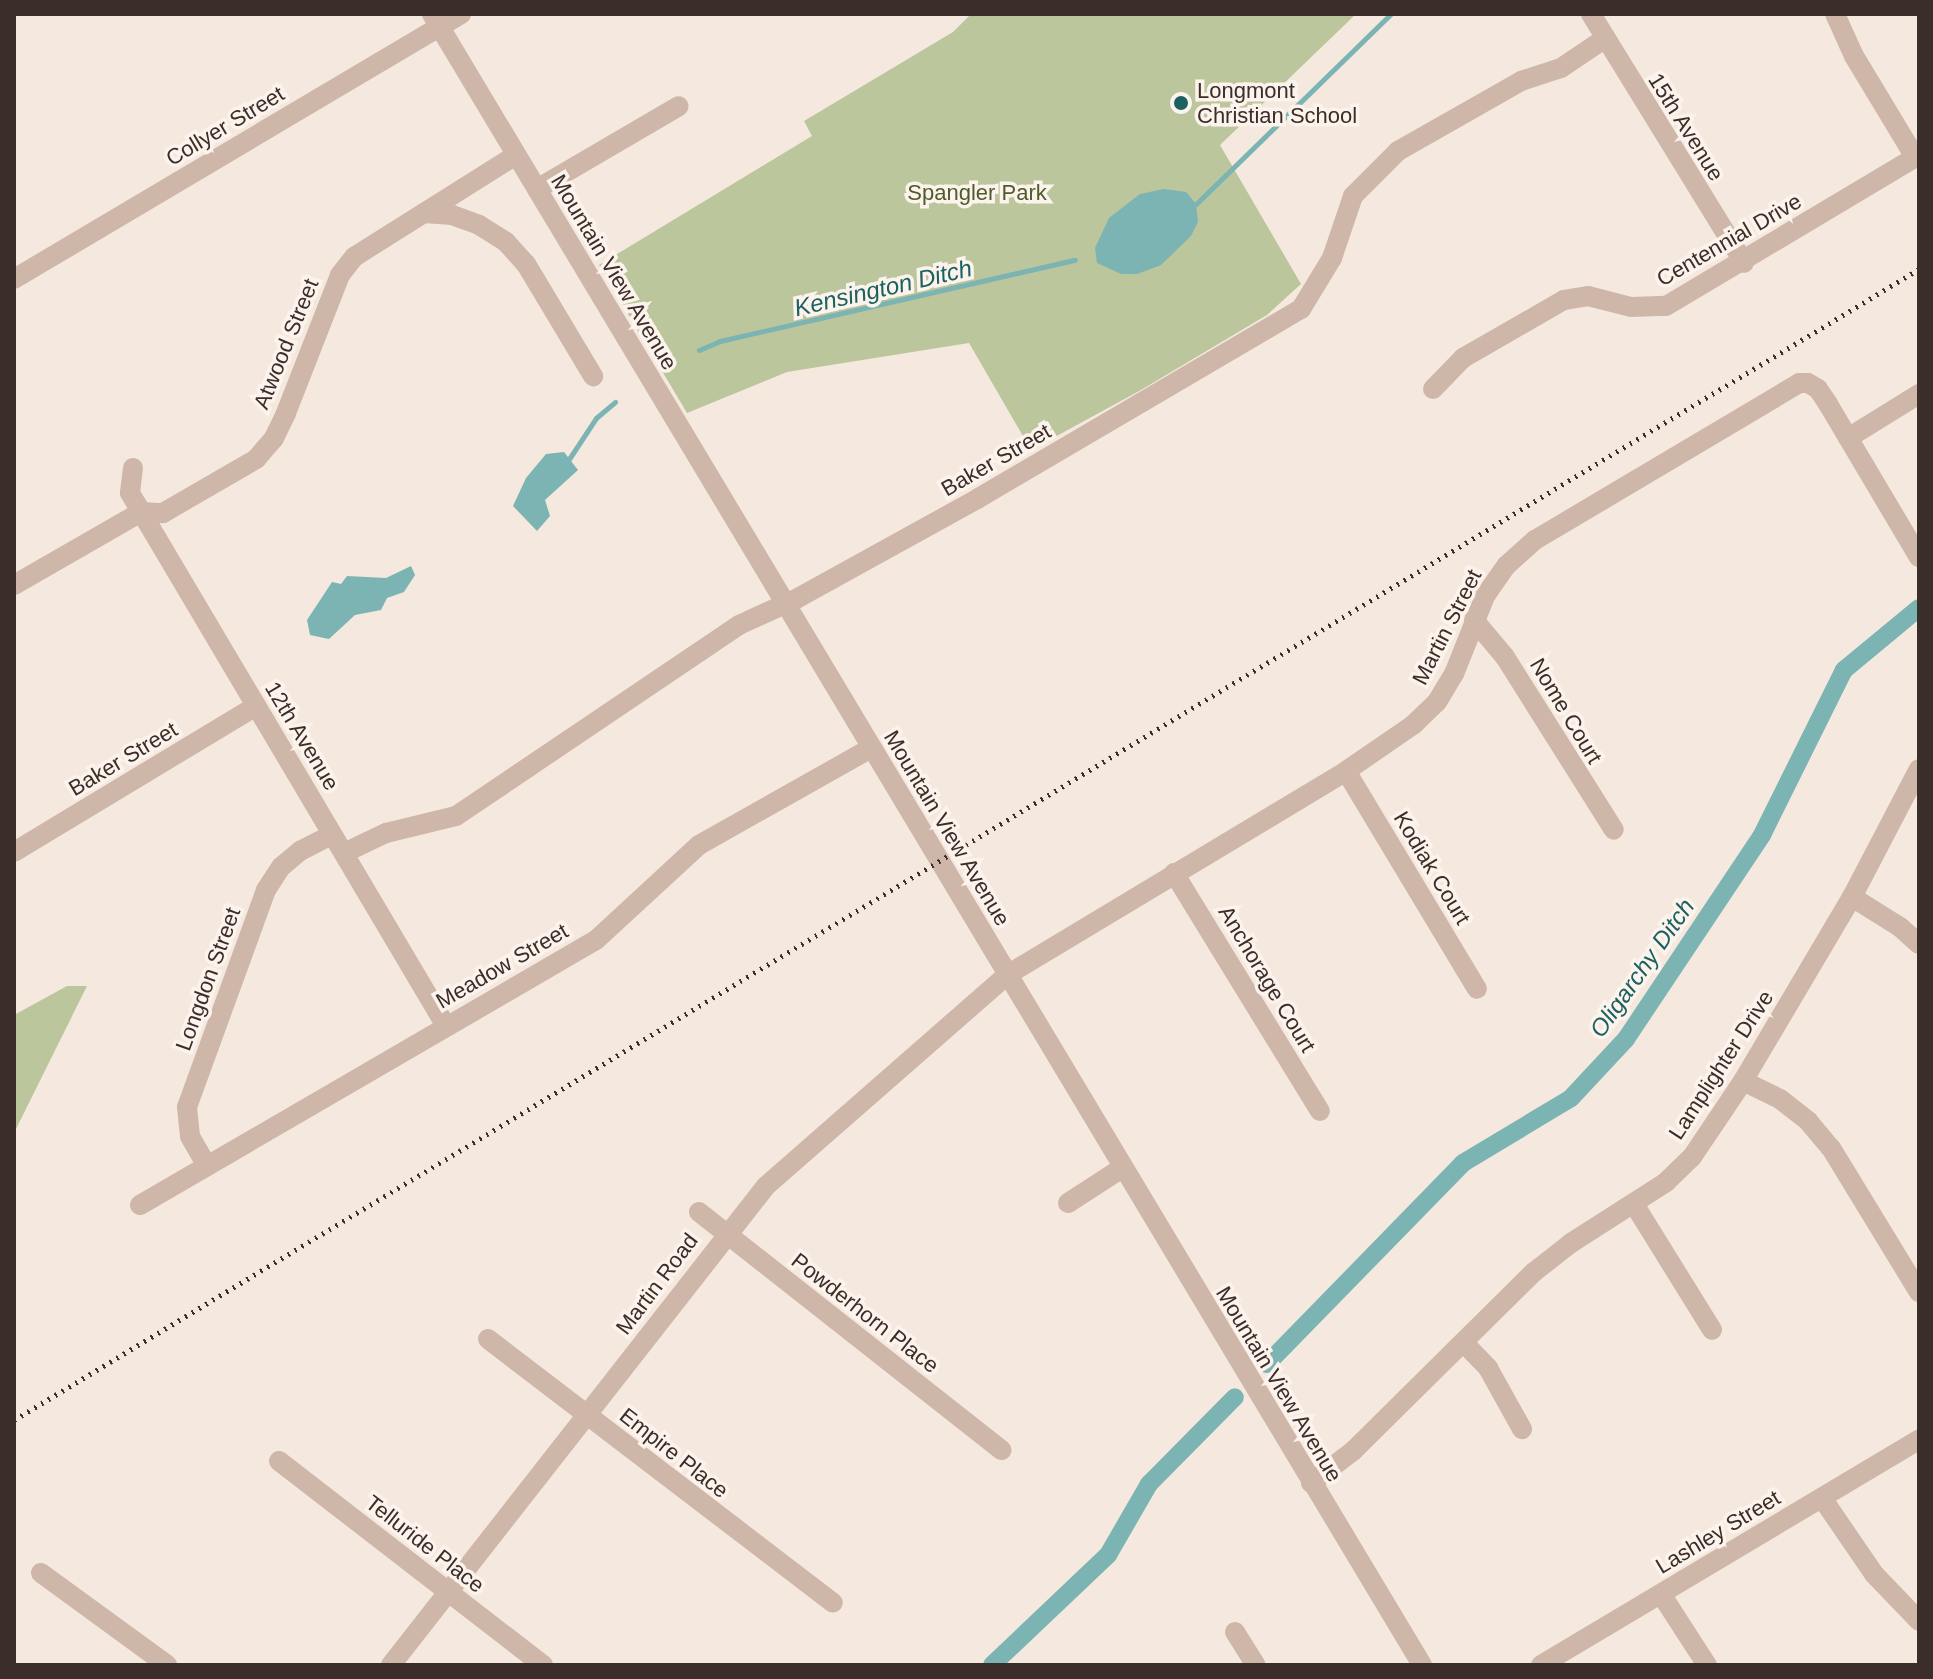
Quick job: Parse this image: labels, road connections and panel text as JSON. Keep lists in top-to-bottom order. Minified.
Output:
{"streets":{"street":["Collyer Street","15th Avenue","Centennial Drive","Mountain View Avenue","Atwood Street","Baker Street","Martin Street","Nome Court","12th Avenue","Kodiak Court","Meadow Street","Longdon Street","Anchorage Court","Lamplighter Drive","Martin Road","Powderhorn Place","Empire Place","Lashley Street","Telluride Place"]},"crossings":[["Collyer Street","Mountain View Avenue"],["15th Avenue","Centennial Drive"],["15th Avenue","Baker Street"],["Mountain View Avenue","Atwood Street"],["Mountain View Avenue","Baker Street"],["Mountain View Avenue","Martin Street"],["Mountain View Avenue","Meadow Street"],["Mountain View Avenue","Lamplighter Drive"],["Mountain View Avenue","Martin Road"],["Atwood Street","12th Avenue"],["Baker Street","12th Avenue"],["Martin Street","Nome Court"],["Martin Street","Kodiak Court"],["Martin Street","Anchorage Court"],["Martin Street","Martin Road"],["12th Avenue","Meadow Street"],["12th Avenue","Longdon Street"],["Meadow Street","Longdon Street"],["Martin Road","Powderhorn Place"],["Martin Road","Empire Place"],["Martin Road","Telluride Place"]],"water":["Kensington Ditch","Oligarchy Ditch"],"parks":["Spangler Park"],"places":["Longmont Christian School"]}
